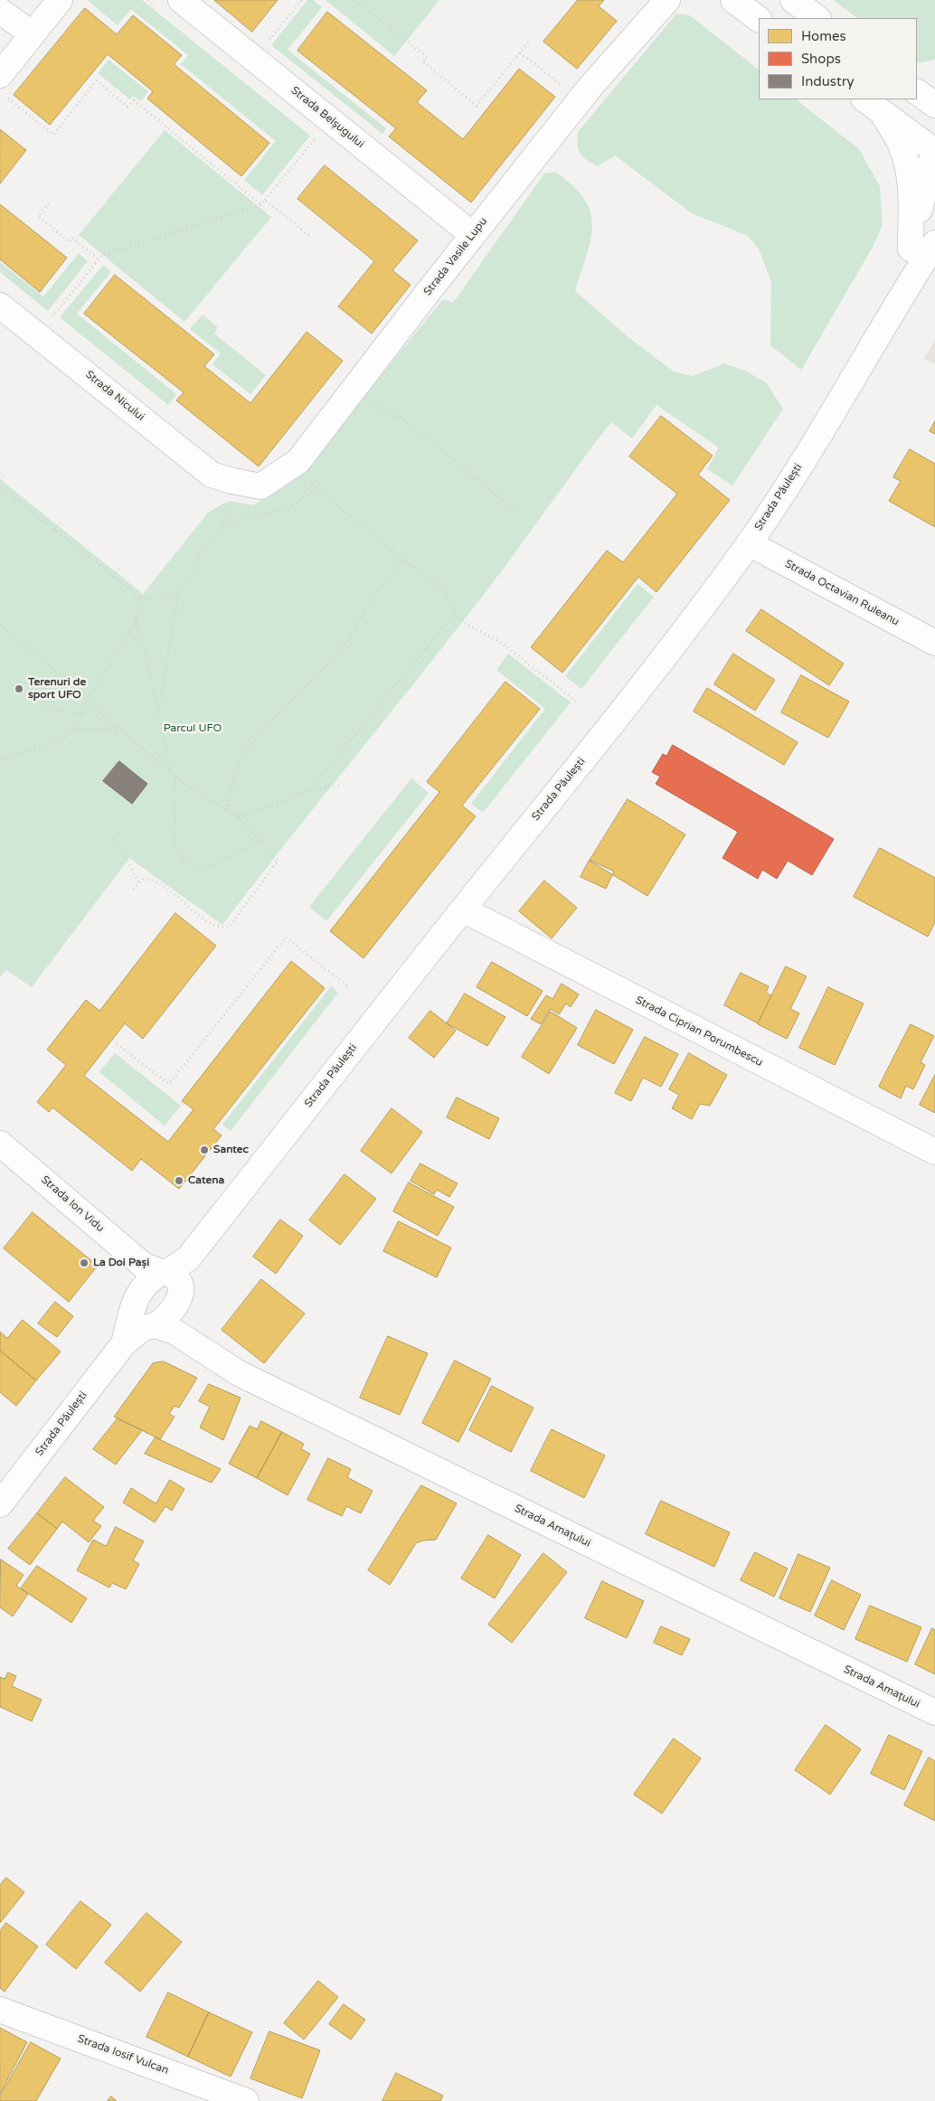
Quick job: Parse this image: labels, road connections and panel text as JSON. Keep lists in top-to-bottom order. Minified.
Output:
{"streets":{"street":["Strada Belșugului","Strada Vasile Lupu","Strada Nicului","Strada Păulești","Strada Octavian Ruleanu","Strada Ciprian Porumbescu","Strada Ion Vidu","Strada Amațului","Strada Iosif Vulcan"]},"crossings":[["Strada Belșugului","Strada Vasile Lupu"],["Strada Vasile Lupu","Strada Nicului"],["Strada Păulești","Strada Octavian Ruleanu"],["Strada Păulești","Strada Ciprian Porumbescu"],["Strada Păulești","Strada Ion Vidu"],["Strada Păulești","Strada Amațului"]],"parks":["Parcul UFO"],"places":["Terenuri de sport UFO","Santec","Catena","La Doi Pași"],"legend":["Homes","Shops","Industry"]}
